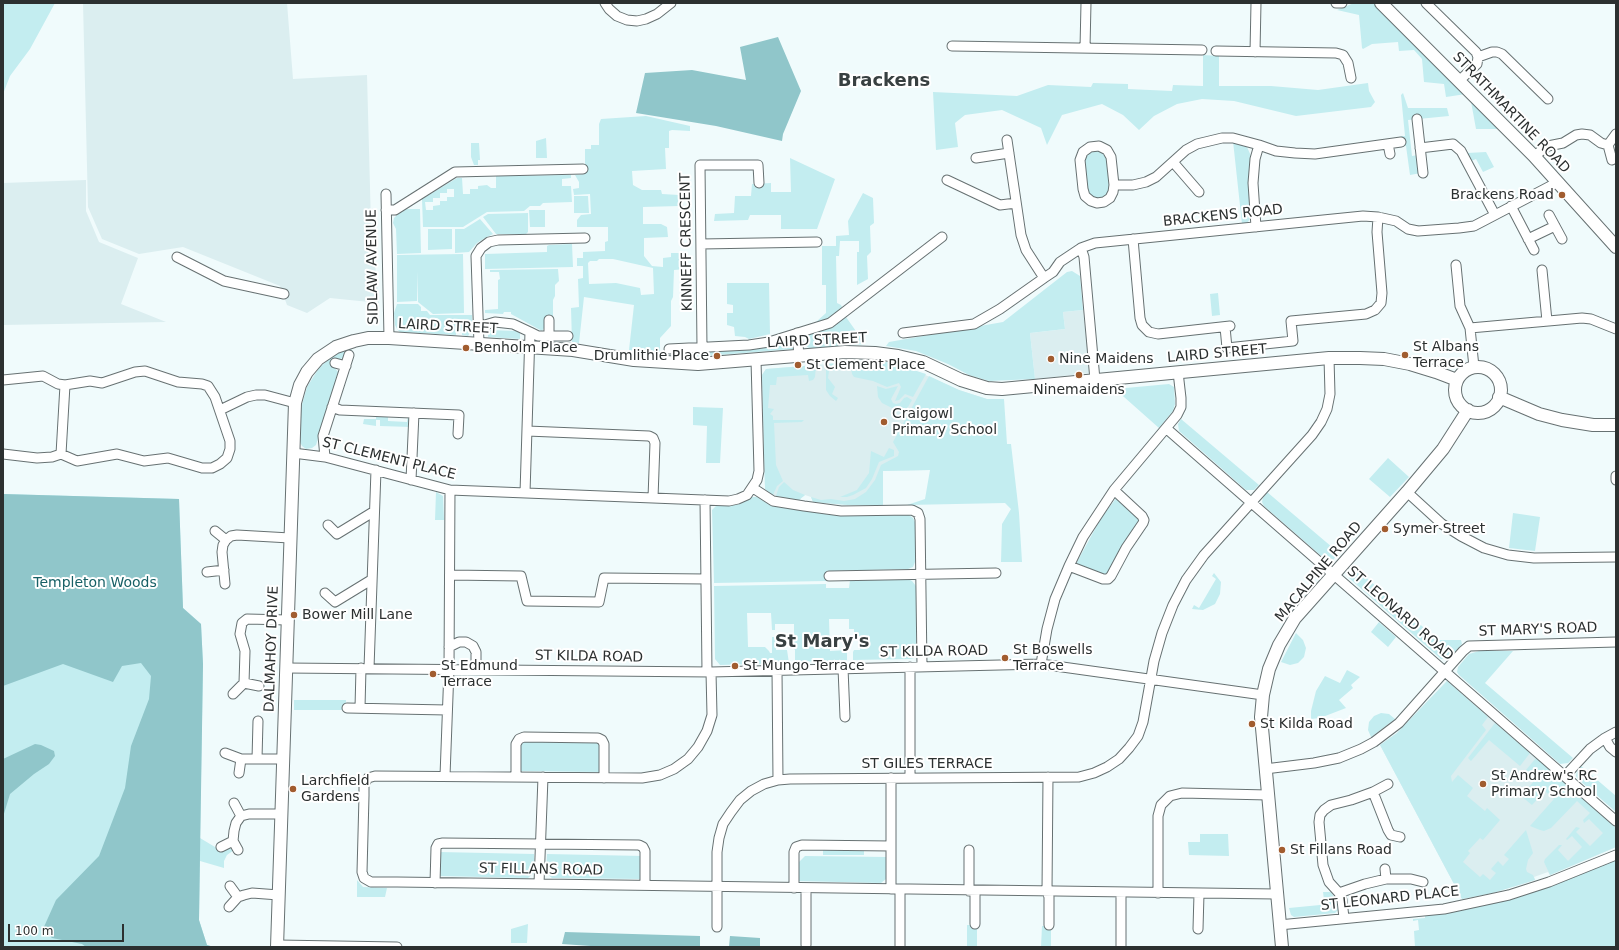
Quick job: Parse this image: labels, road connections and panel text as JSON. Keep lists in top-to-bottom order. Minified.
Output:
{"streets":{"street":["STRATHMARTINE ROAD","BRACKENS ROAD","KINNEFF CRESCENT","SIDLAW AVENUE","LAIRD STREET","ST CLEMENT PLACE","MACALPINE ROAD","ST LEONARD ROAD","ST MARY'S ROAD","DALMAHOY DRIVE","ST KILDA ROAD","ST GILES TERRACE","ST FILLANS ROAD","ST LEONARD PLACE"]},"crossings":[["STRATHMARTINE ROAD","BRACKENS ROAD"],["SIDLAW AVENUE","LAIRD STREET"],["LAIRD STREET","MACALPINE ROAD"],["LAIRD STREET","DALMAHOY DRIVE"],["ST CLEMENT PLACE","DALMAHOY DRIVE"],["MACALPINE ROAD","ST LEONARD ROAD"],["MACALPINE ROAD","ST MARY'S ROAD"],["MACALPINE ROAD","ST KILDA ROAD"],["MACALPINE ROAD","ST FILLANS ROAD"],["MACALPINE ROAD","ST LEONARD PLACE"],["ST LEONARD ROAD","ST MARY'S ROAD"],["DALMAHOY DRIVE","ST KILDA ROAD"],["ST KILDA ROAD","ST GILES TERRACE"],["ST GILES TERRACE","ST FILLANS ROAD"]],"districts":["Brackens","St Mary's"],"parks":["Templeton Woods"],"places":["Brackens Road","Benholm Place","St Albans Terrace","Drumlithie Place","Nine Maidens","St Clement Place","Ninemaidens","Craigowl Primary School","Symer Street","Bower Mill Lane","St Boswells Terrace","St Mungo Terrace","St Edmund Terrace","St Kilda Road","St Andrew's RC Primary School","Larchfield Gardens","St Fillans Road"],"scale_bar":"100 m"}
